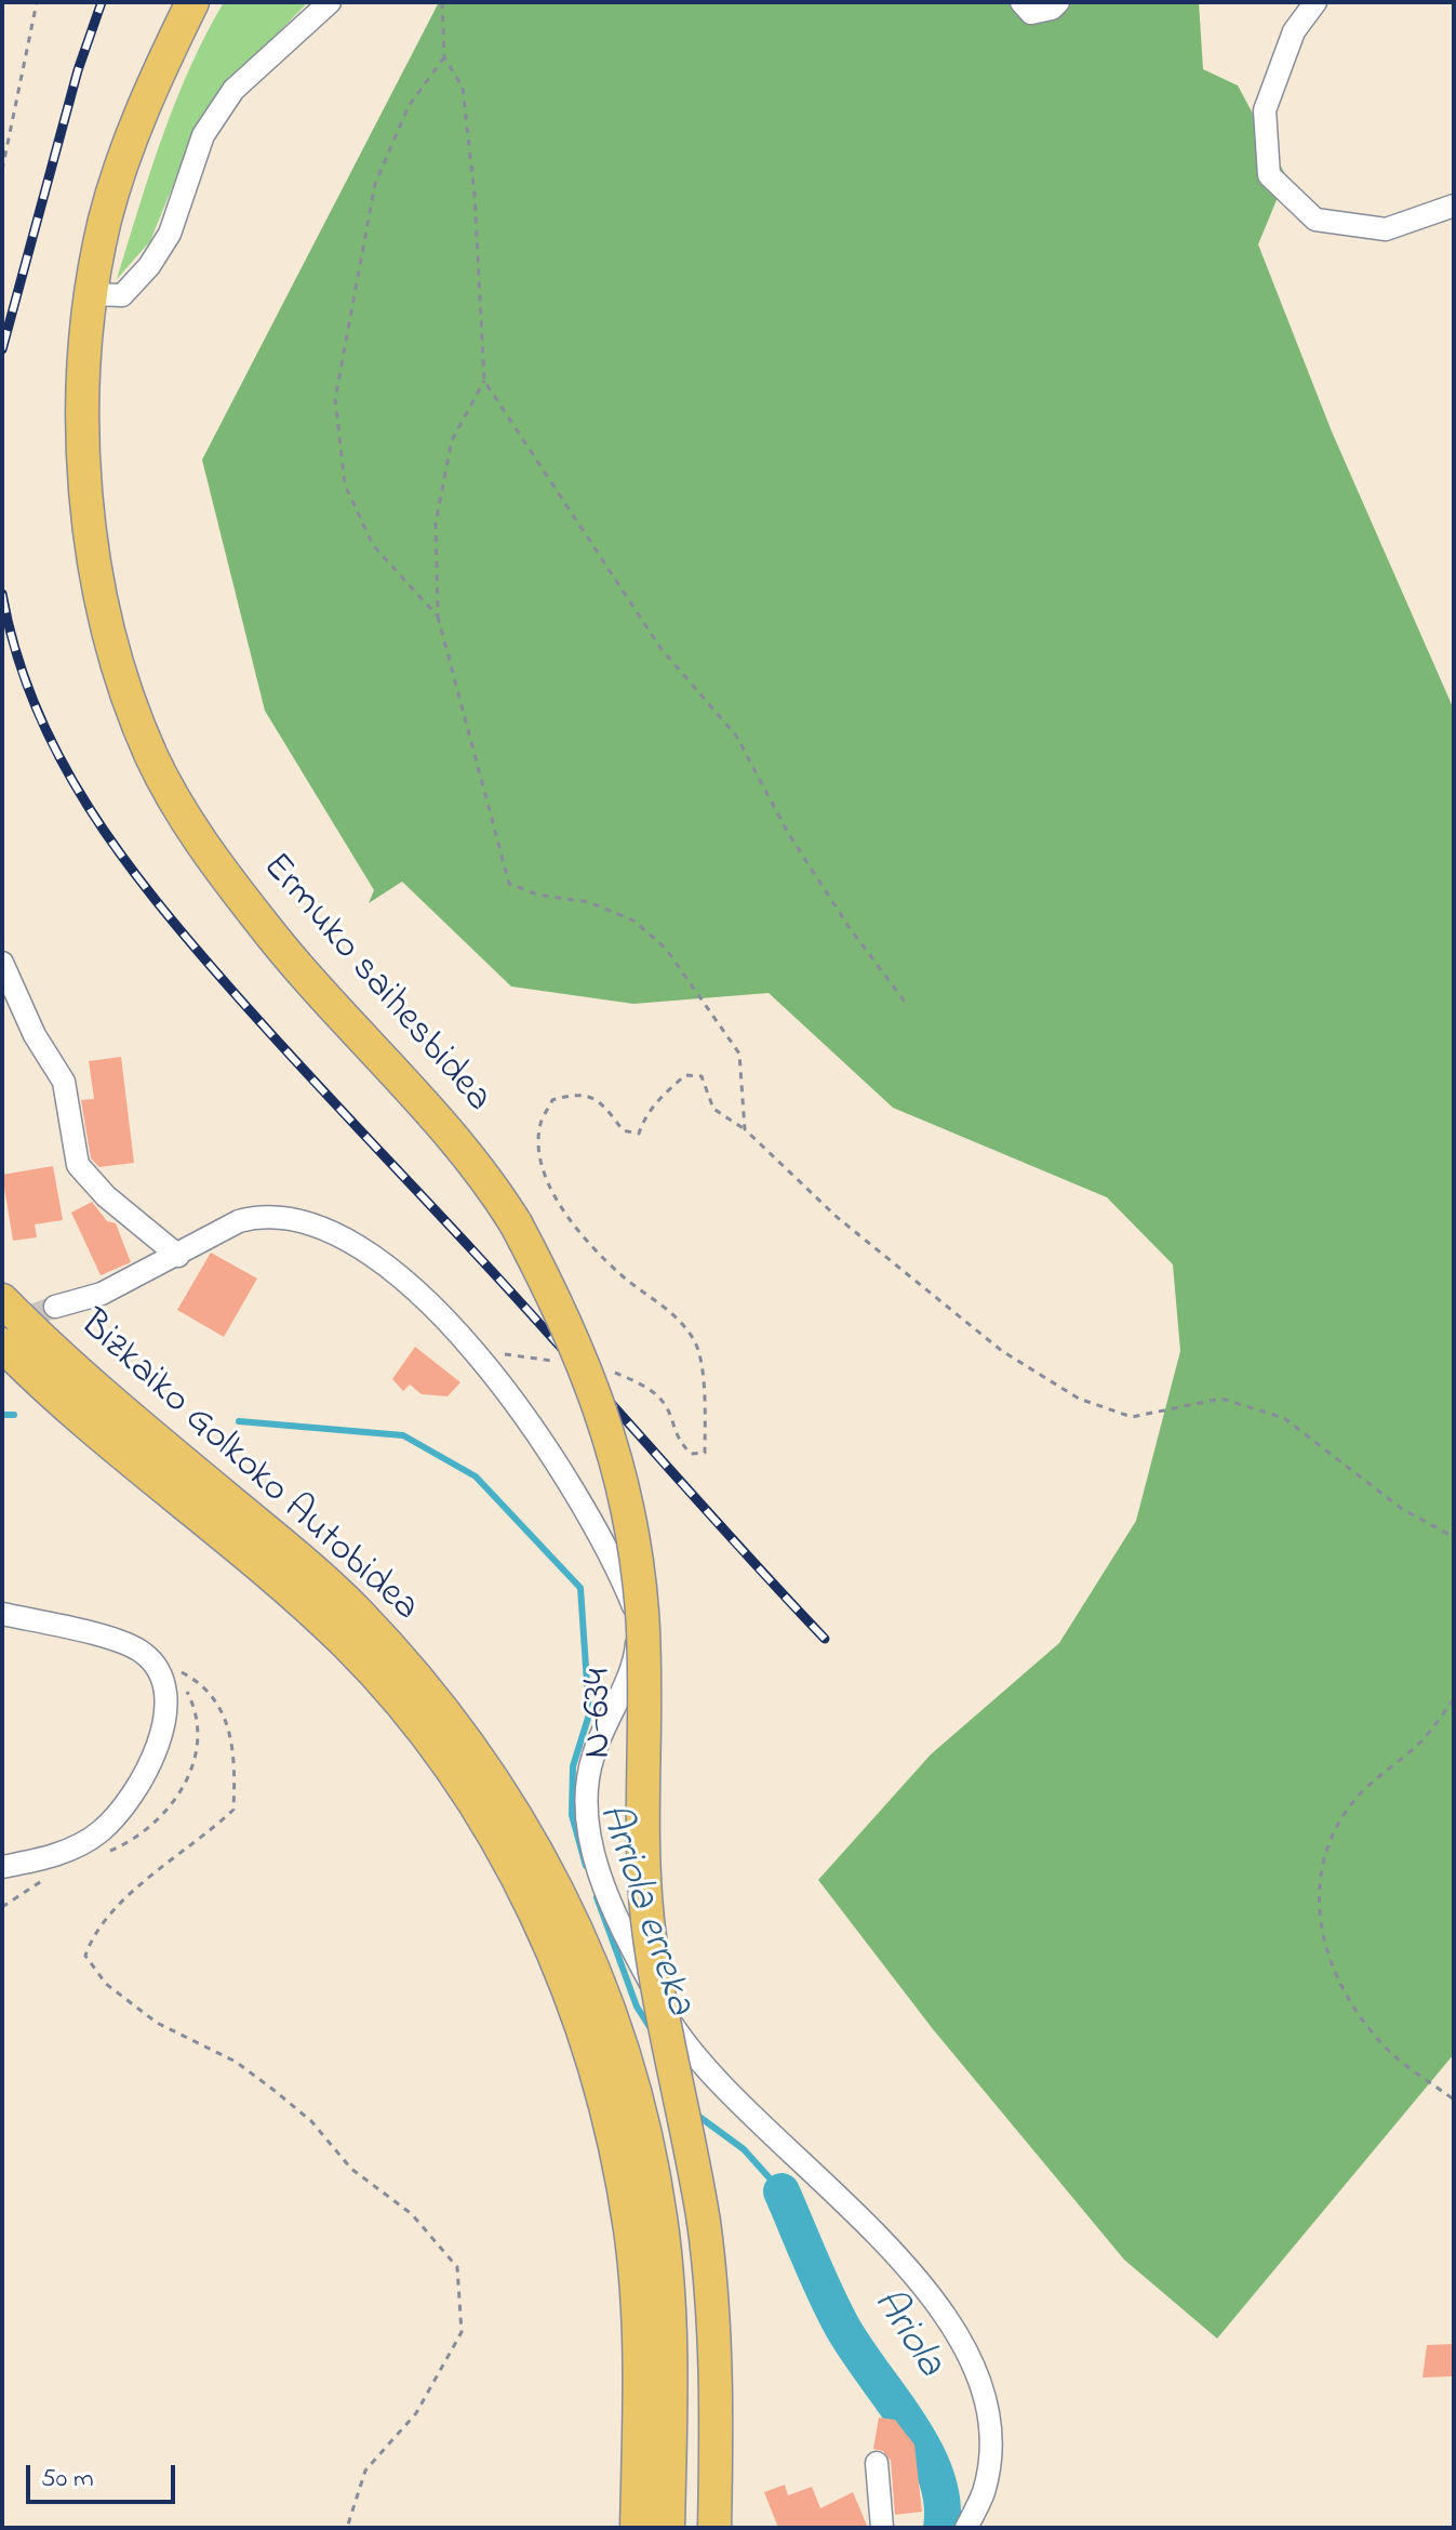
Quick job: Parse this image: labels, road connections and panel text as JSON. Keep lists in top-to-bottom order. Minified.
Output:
{"streets":{"highway":["Ermuko saihesbidea","Bizkaiko Golkoko Autobidea","N-634"]},"crossings":[["Ermuko saihesbidea","N-634"]],"water":["Arriola erreka","Ariola"],"scale_bar":"50 m"}
